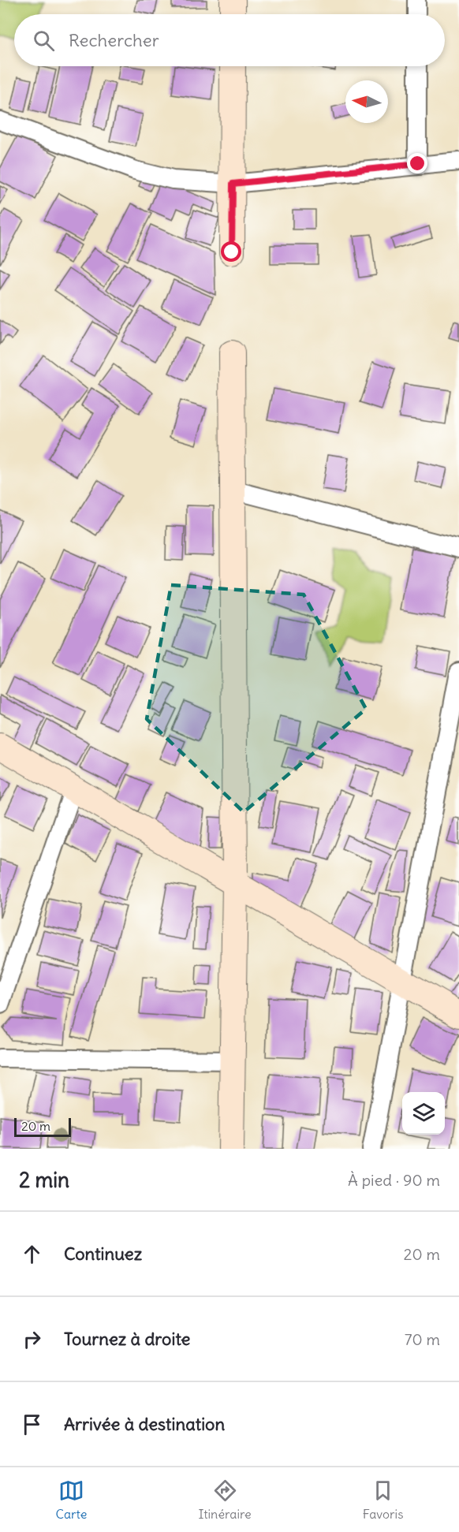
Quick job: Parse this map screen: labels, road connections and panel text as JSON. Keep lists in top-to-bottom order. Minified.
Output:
{"scale_bar":"20 m","north":"left","page":{"search":"Rechercher","scale":"20 m","heading":["2 min","À pied · 90 m"],"list":[["Continuez","20 m"],["Tournez à droite","70 m"],"Arrivée à destination"],"nav":["Carte","Itinéraire","Favoris"]}}
